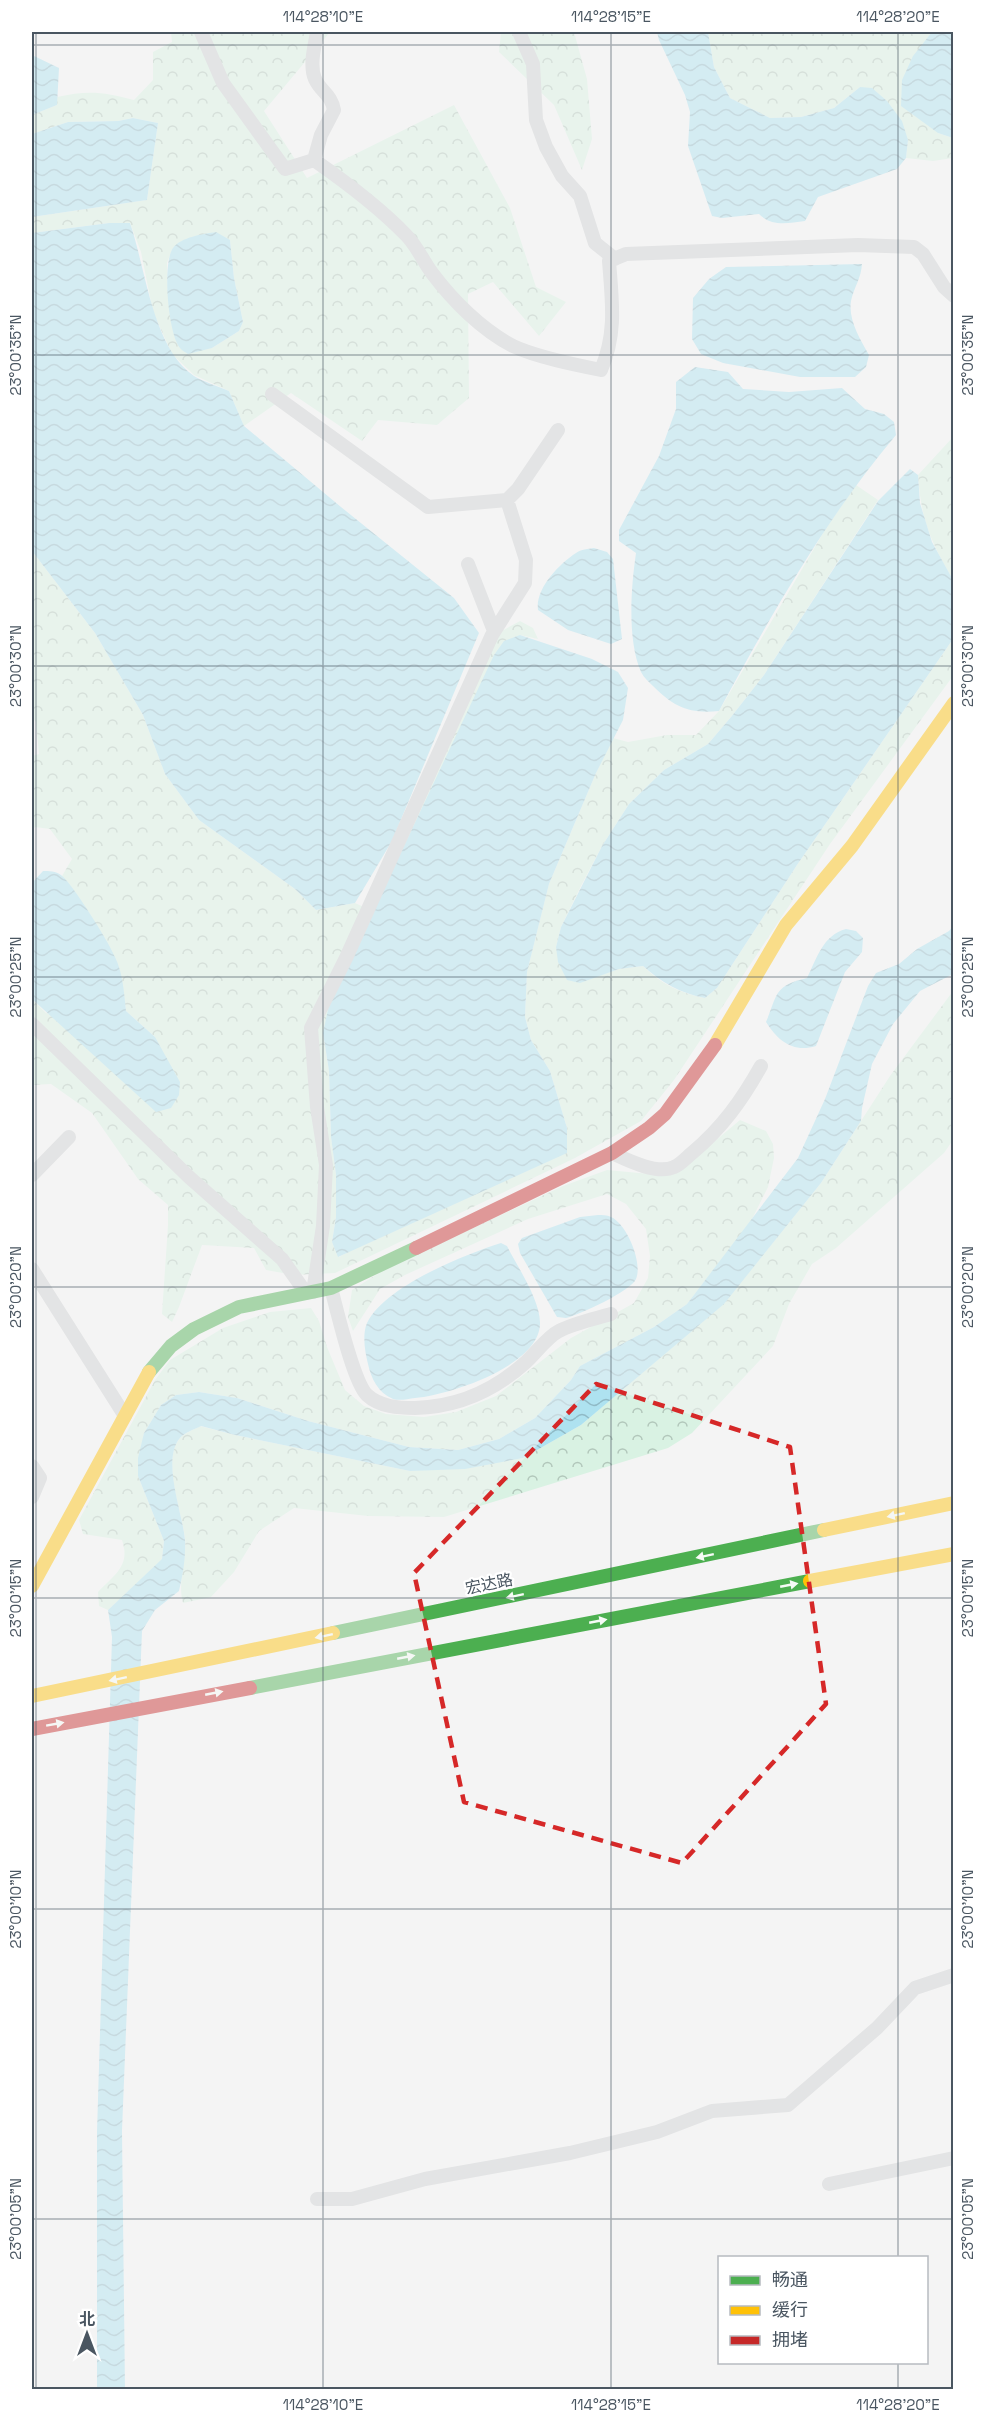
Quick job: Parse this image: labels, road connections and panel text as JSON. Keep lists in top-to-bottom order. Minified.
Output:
{"streets":{"main road":["宏达路"]},"legend":["畅通","缓行","拥堵"],"north":"top","coordinates":["114°28'10\"E","114°28'15\"E","114°28'20\"E","23°00'35\"N","23°00'30\"N","23°00'25\"N","23°00'20\"N","23°00'15\"N","23°00'10\"N","23°00'05\"N"]}
